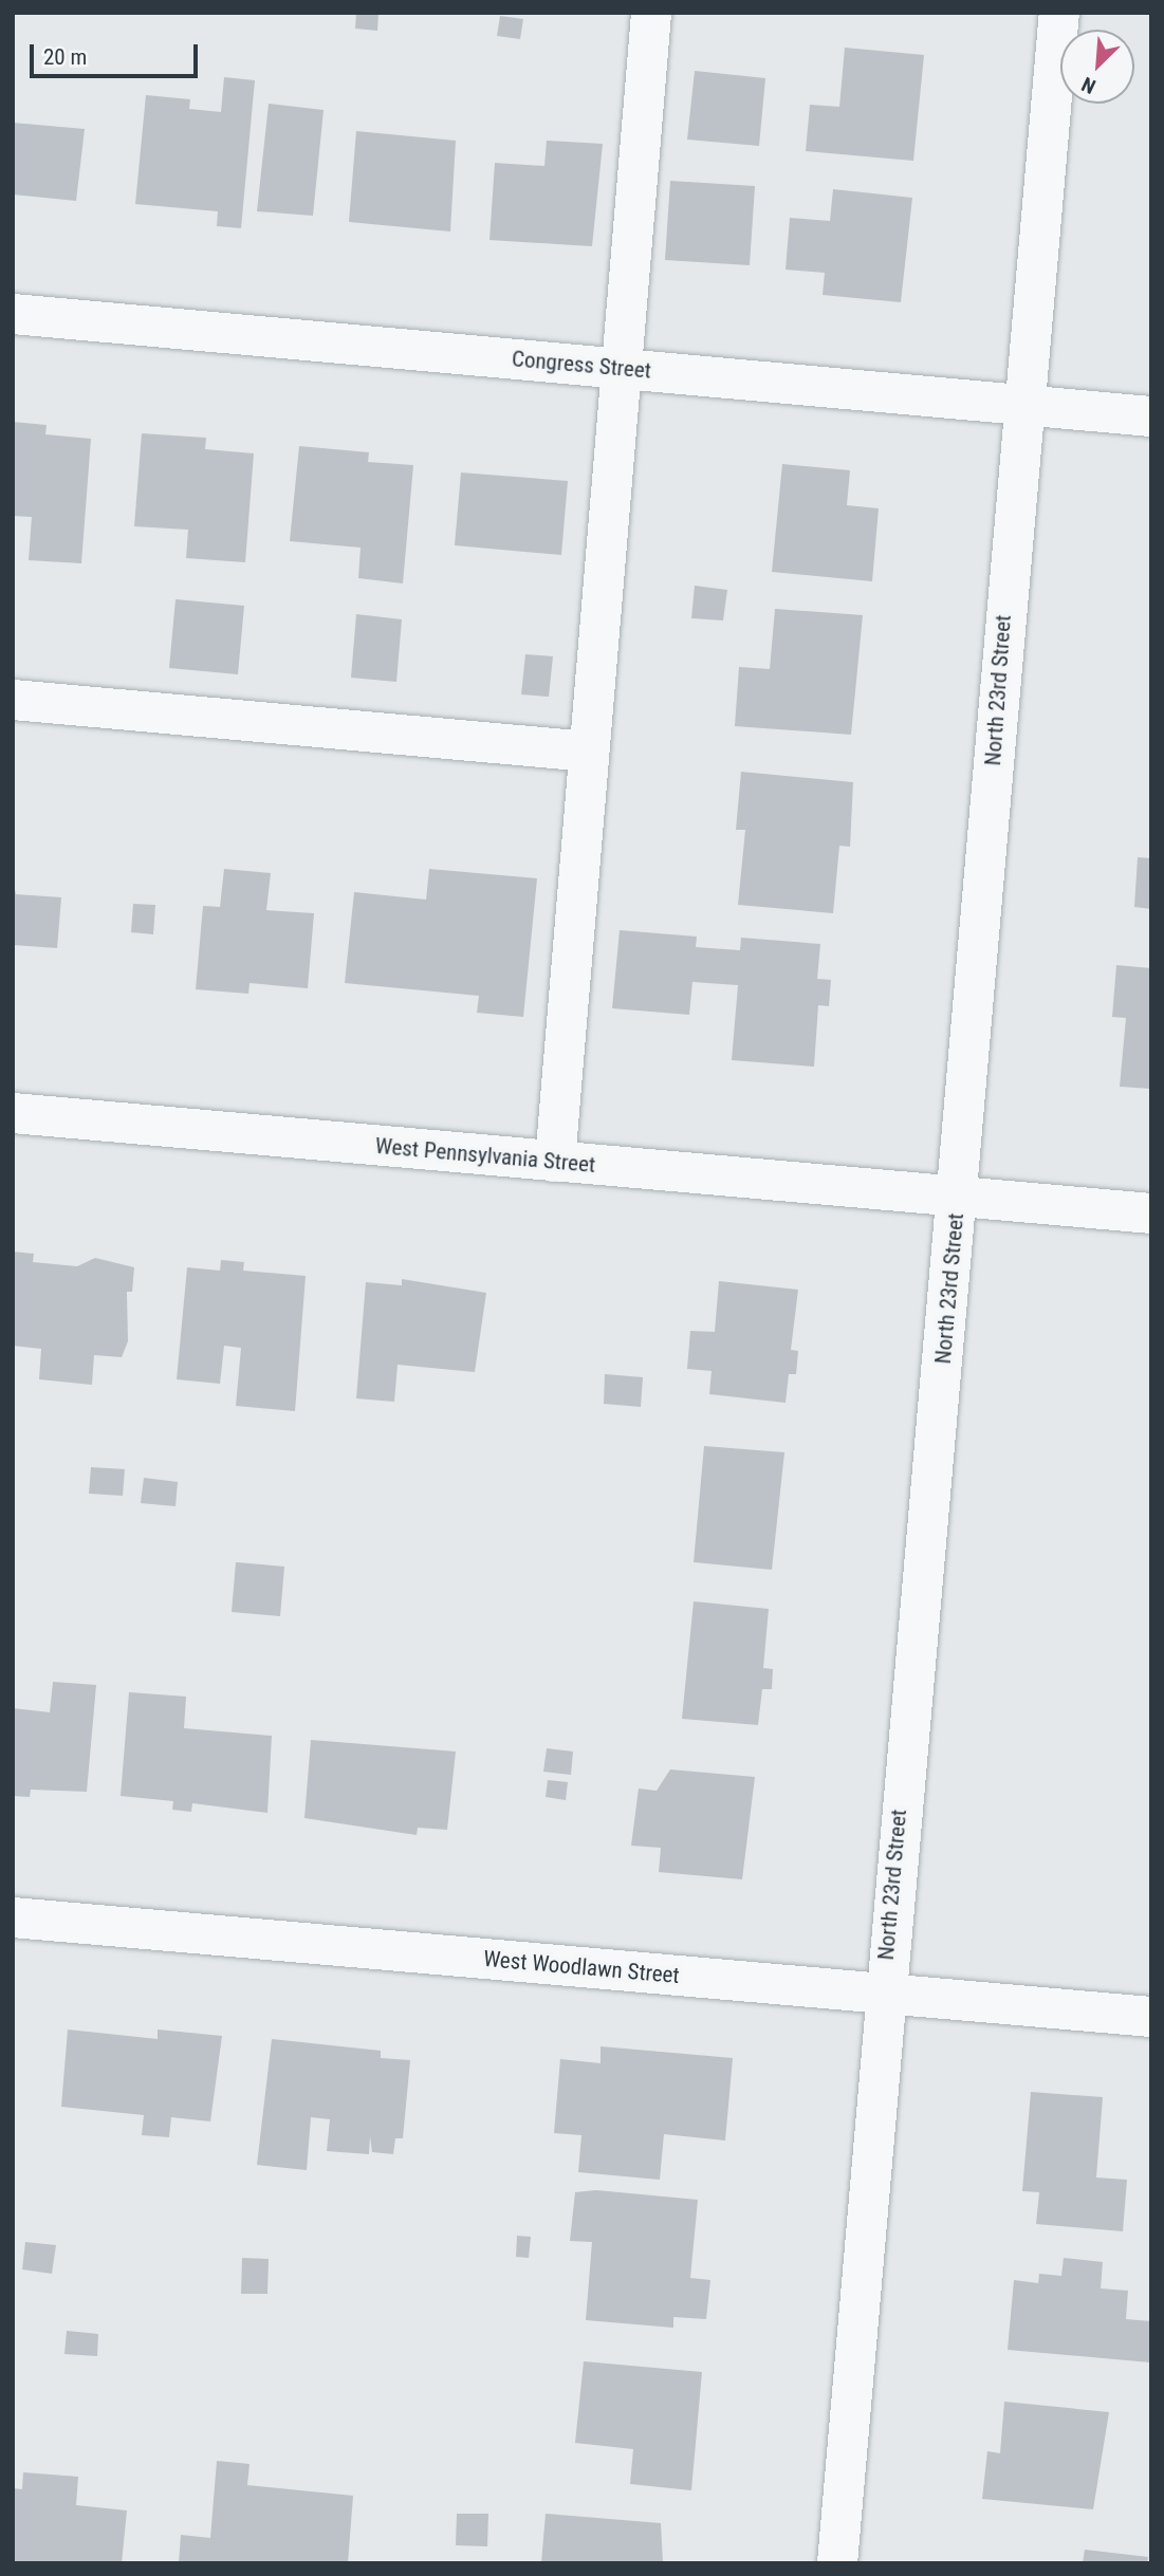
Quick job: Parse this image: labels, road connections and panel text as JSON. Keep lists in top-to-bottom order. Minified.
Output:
{"streets":{"street":["Congress Street","North 23rd Street","West Pennsylvania Street","West Woodlawn Street"]},"crossings":[["Congress Street","North 23rd Street"],["North 23rd Street","West Pennsylvania Street"],["North 23rd Street","West Woodlawn Street"]],"scale_bar":"20 m","north":"bottom left"}
